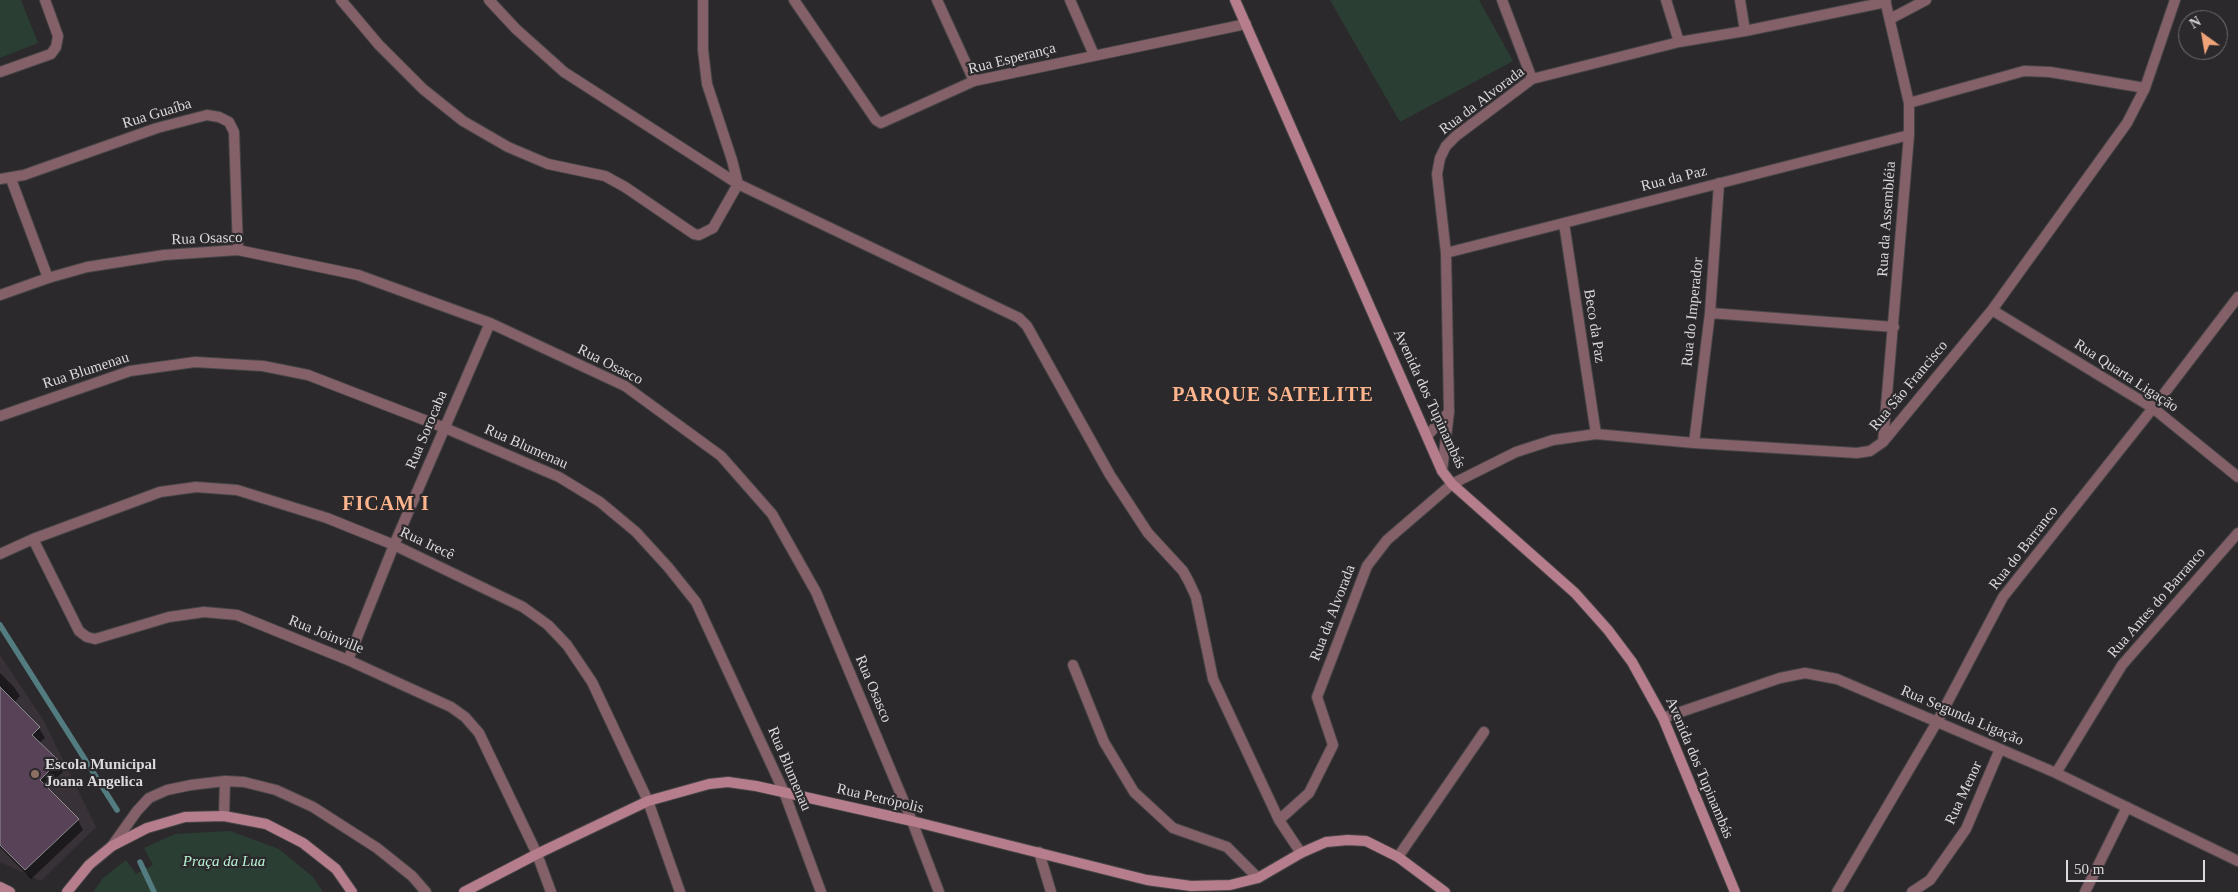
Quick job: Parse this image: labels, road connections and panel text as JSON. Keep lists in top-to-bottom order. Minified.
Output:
{"streets":{"street":["Rua Esperança","Rua da Alvorada","Rua Guaíba","Rua da Paz","Rua da Assembléia","Rua Osasco","Rua do Imperador","Beco da Paz","Rua Blumenau","Rua Quarta Ligação","Rua São Francisco","Avenida dos Tupinambás","Rua Sorocaba","Rua Irecê","Rua do Barranco","Rua Antes do Barranco","Rua Joinville","Rua Segunda Ligação","Rua Menor","Rua Petrópolis"]},"crossings":[["Rua Esperança","Avenida dos Tupinambás"],["Rua da Alvorada","Rua da Paz"],["Rua da Alvorada","Rua da Assembléia"],["Rua da Alvorada","Rua São Francisco"],["Rua da Alvorada","Avenida dos Tupinambás"],["Rua Guaíba","Rua Osasco"],["Rua da Paz","Rua da Assembléia"],["Rua da Paz","Rua do Imperador"],["Rua da Paz","Beco da Paz"],["Rua da Assembléia","Rua São Francisco"],["Rua Osasco","Rua Sorocaba"],["Rua Osasco","Rua Petrópolis"],["Rua do Imperador","Rua São Francisco"],["Beco da Paz","Rua São Francisco"],["Rua Blumenau","Rua Sorocaba"],["Rua Blumenau","Rua Petrópolis"],["Rua Quarta Ligação","Rua São Francisco"],["Rua Quarta Ligação","Rua do Barranco"],["Rua São Francisco","Avenida dos Tupinambás"],["Avenida dos Tupinambás","Rua Segunda Ligação"],["Rua Sorocaba","Rua Irecê"],["Rua Sorocaba","Rua Joinville"],["Rua Irecê","Rua Joinville"],["Rua Irecê","Rua Petrópolis"],["Rua do Barranco","Rua Segunda Ligação"],["Rua Antes do Barranco","Rua Segunda Ligação"],["Rua Joinville","Rua Petrópolis"],["Rua Segunda Ligação","Rua Menor"]],"districts":["PARQUE SATELITE","FICAM I"],"parks":["Praça da Lua"],"places":["Escola Municipal Joana Angelica"],"scale_bar":"50 m","north":"top left"}
